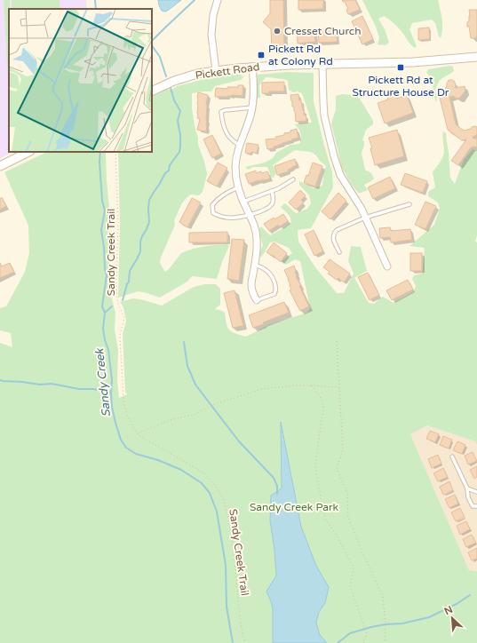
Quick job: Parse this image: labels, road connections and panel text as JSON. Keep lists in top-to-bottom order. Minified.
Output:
{"streets":{"street":["Pickett Road"],"path":["Sandy Creek Trail"]},"water":["Sandy Creek"],"parks":["Sandy Creek Park"],"places":{"other":["Cresset Church"],"transit":["Pickett Rd at Colony Rd","Pickett Rd at Structure House Dr"]},"north":"top left"}
